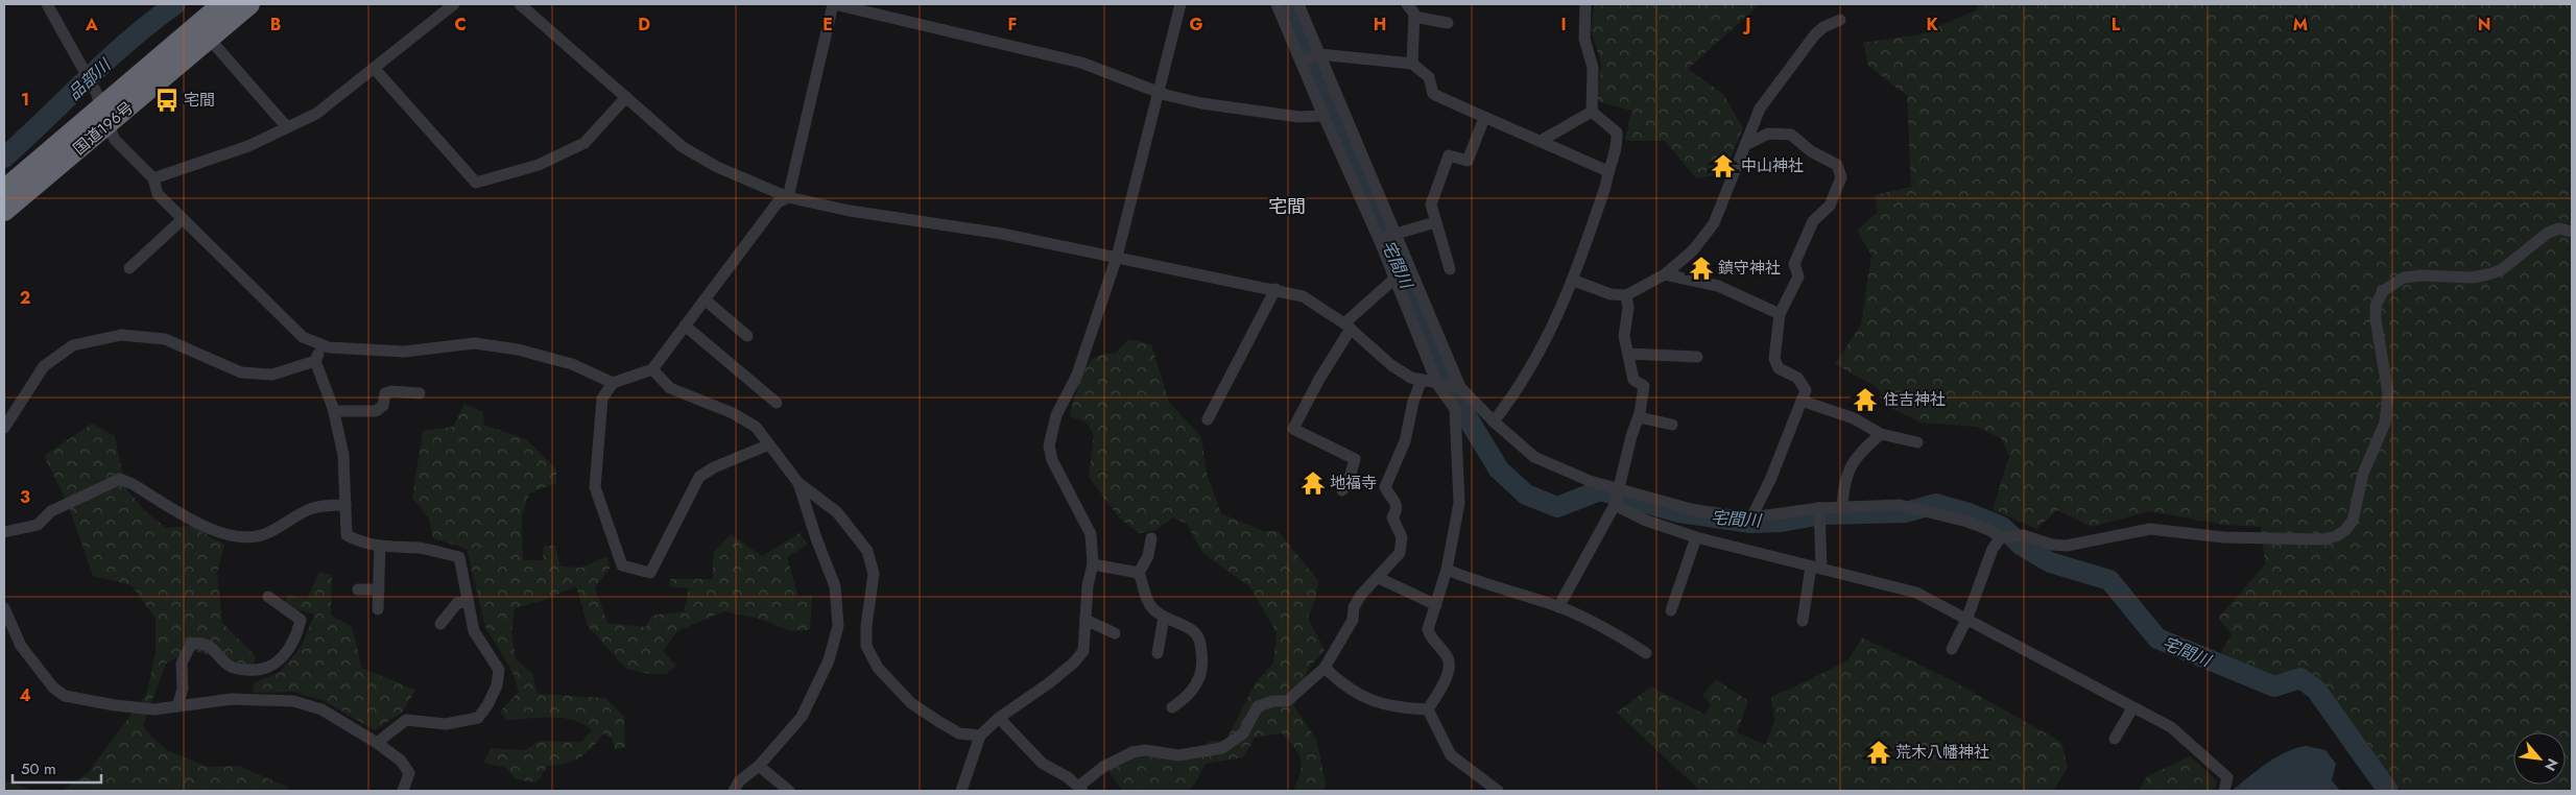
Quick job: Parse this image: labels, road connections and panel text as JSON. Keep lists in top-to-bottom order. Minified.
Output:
{"streets":{"highway":["国道196号"]},"districts":["宅間"],"water":["品部川","宅間川"],"places":{"bus stop":["宅間"],"temple":["中山神社","鎮守神社","住吉神社","地福寺","荒木八幡神社"]},"scale_bar":"50 m","north":"bottom right","grid":{"columns":["A","B","C","D","E","F","G","H","I","J","K","L","M","N"],"rows":["1","2","3","4"]}}
